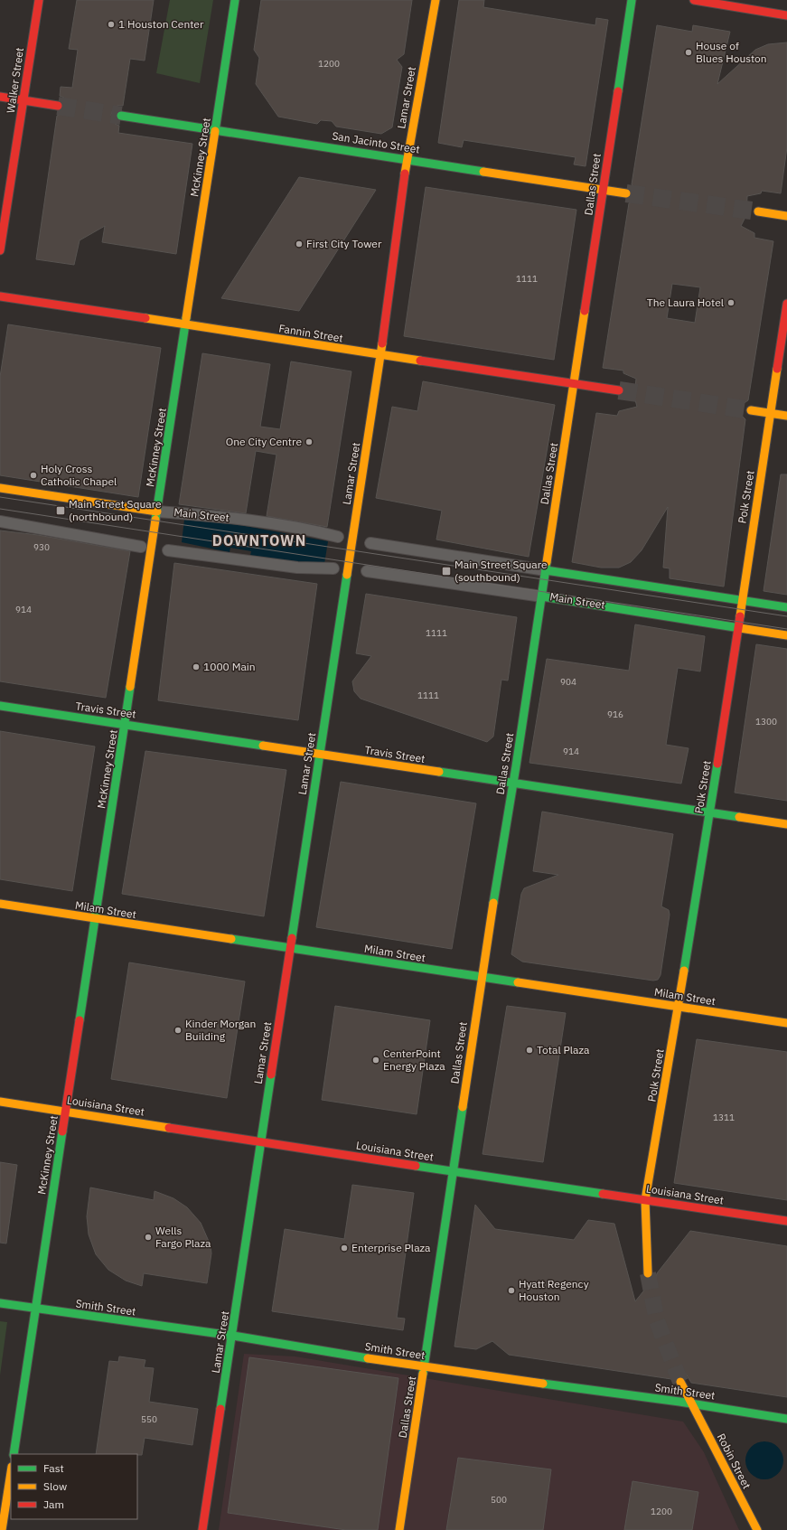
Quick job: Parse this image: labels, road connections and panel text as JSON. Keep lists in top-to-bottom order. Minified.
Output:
{"streets":{"main road":["Walker Street","Lamar Street","San Jacinto Street","McKinney Street","Dallas Street","Fannin Street","Polk Street","Main Street","Travis Street","Milam Street","Louisiana Street","Smith Street","Robin Street"]},"crossings":[["Lamar Street","San Jacinto Street"],["Lamar Street","Fannin Street"],["Lamar Street","Travis Street"],["Lamar Street","Milam Street"],["Lamar Street","Louisiana Street"],["Lamar Street","Smith Street"],["San Jacinto Street","McKinney Street"],["San Jacinto Street","Dallas Street"],["McKinney Street","Fannin Street"],["McKinney Street","Main Street"],["McKinney Street","Travis Street"],["McKinney Street","Milam Street"],["McKinney Street","Louisiana Street"],["McKinney Street","Smith Street"],["Dallas Street","Fannin Street"],["Dallas Street","Main Street"],["Dallas Street","Travis Street"],["Dallas Street","Milam Street"],["Dallas Street","Louisiana Street"],["Dallas Street","Smith Street"],["Polk Street","Main Street"],["Polk Street","Travis Street"],["Polk Street","Milam Street"],["Polk Street","Louisiana Street"],["Smith Street","Robin Street"]],"districts":["DOWNTOWN"],"places":{"other":["1 Houston Center","House of Blues Houston","First City Tower","The Laura Hotel","One City Centre","Holy Cross Catholic Chapel","1000 Main","Kinder Morgan Building","Total Plaza","CenterPoint Energy Plaza","Wells Fargo Plaza","Enterprise Plaza","Hyatt Regency Houston"],"transit":["Main Street Square (northbound)","Main Street Square (southbound)"]},"house_numbers":["1200","1111","930","914","1111","904","1111","916","1300","914","1311","550","500","1200"],"legend":["Fast","Slow","Jam"]}
